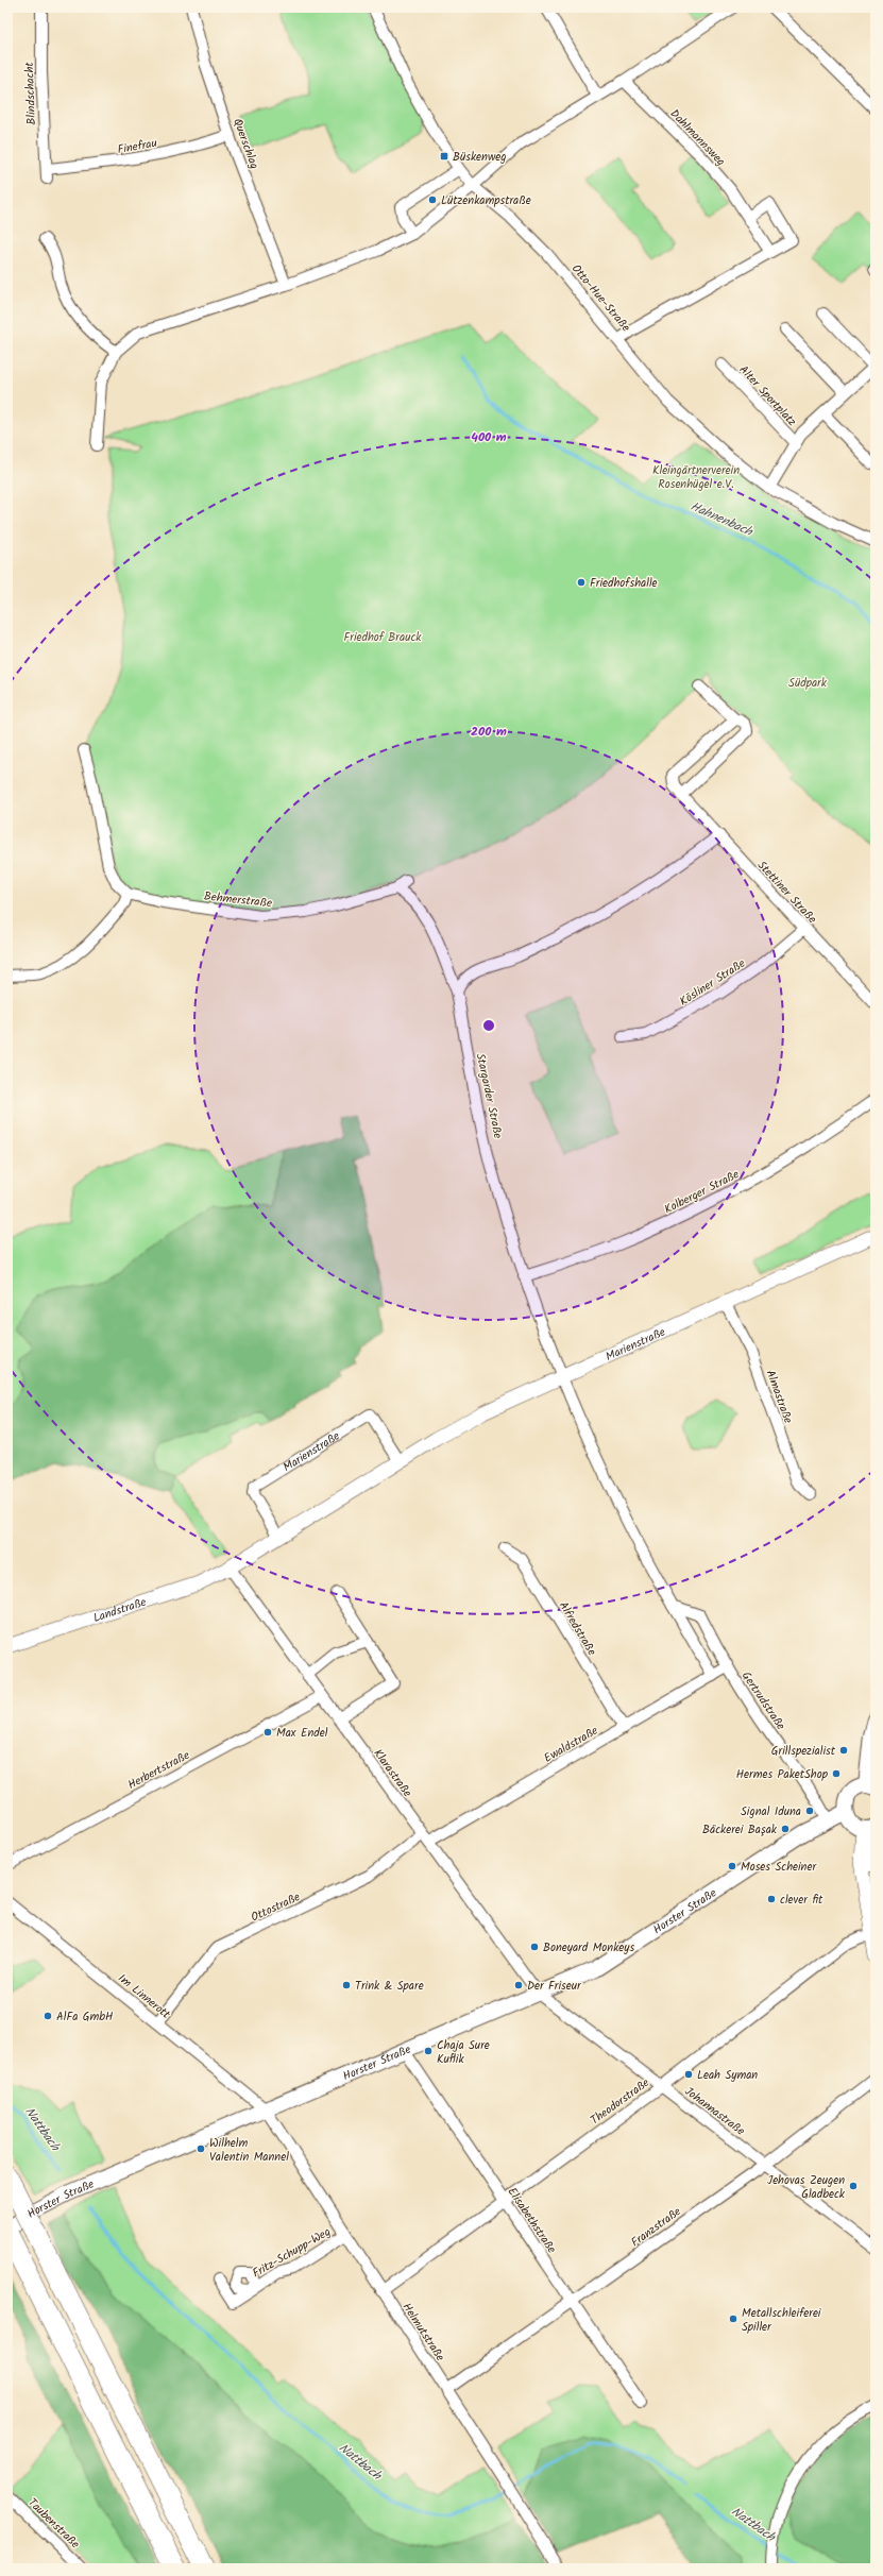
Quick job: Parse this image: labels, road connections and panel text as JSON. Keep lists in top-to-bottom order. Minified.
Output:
{"streets":{"main road":["Horster Straße"],"street":["Blindschacht","Dahlmannsweg","Querschlag","Finefrau","Otto-Hue-Straße","Alter Sportplatz","Stettiner Straße","Behmerstraße","Kösliner Straße","Stargarder Straße","Kolberger Straße","Marienstraße","Almastraße","Landstraße","Alfredstraße","Gertrudstraße","Ewaldstraße","Herbertstraße","Klarastraße","Ottostraße","Im Linnerott","Theodorstraße","Johannastraße","Elisabethstraße","Franzstraße","Fritz-Schupp-Weg","Helmutstraße","Taubenstraße"]},"crossings":[["Blindschacht","Finefrau"],["Querschlag","Finefrau"],["Otto-Hue-Straße","Alter Sportplatz"],["Stettiner Straße","Kösliner Straße"],["Stargarder Straße","Kolberger Straße"],["Stargarder Straße","Marienstraße"],["Marienstraße","Almastraße"],["Marienstraße","Landstraße"],["Marienstraße","Klarastraße"],["Landstraße","Klarastraße"],["Alfredstraße","Ewaldstraße"],["Gertrudstraße","Ewaldstraße"],["Gertrudstraße","Horster Straße"],["Ewaldstraße","Klarastraße"],["Ewaldstraße","Ottostraße"],["Herbertstraße","Klarastraße"],["Klarastraße","Ottostraße"],["Klarastraße","Horster Straße"],["Klarastraße","Johannastraße"],["Ottostraße","Im Linnerott"],["Horster Straße","Im Linnerott"],["Horster Straße","Johannastraße"],["Horster Straße","Elisabethstraße"],["Horster Straße","Helmutstraße"],["Im Linnerott","Helmutstraße"],["Theodorstraße","Johannastraße"],["Theodorstraße","Elisabethstraße"],["Theodorstraße","Helmutstraße"],["Johannastraße","Franzstraße"],["Elisabethstraße","Franzstraße"],["Franzstraße","Helmutstraße"],["Fritz-Schupp-Weg","Helmutstraße"]],"water":["Hahnenbach","Nattbach"],"parks":["Kleingärtnerverein Rosenhügel e.V.","Friedhof Brauck","Südpark"],"places":{"transit":["Büskenweg"],"other":["Lützenkampstraße","Friedhofshalle","Max Endel","Grillspezialist","Hermes PaketShop","Signal Iduna","Bäckerei Başak","Moses Scheiner","clever fit","Boneyard Monkeys","Trink & Spare","Der Friseur","AlFa GmbH","Chaja Sure Kuflik","Leah Syman","Wilhelm Valentin Mannel","Jehovas Zeugen Gladbeck","Metallschleiferei Spiller"]},"rings":["400 m","200 m"]}
